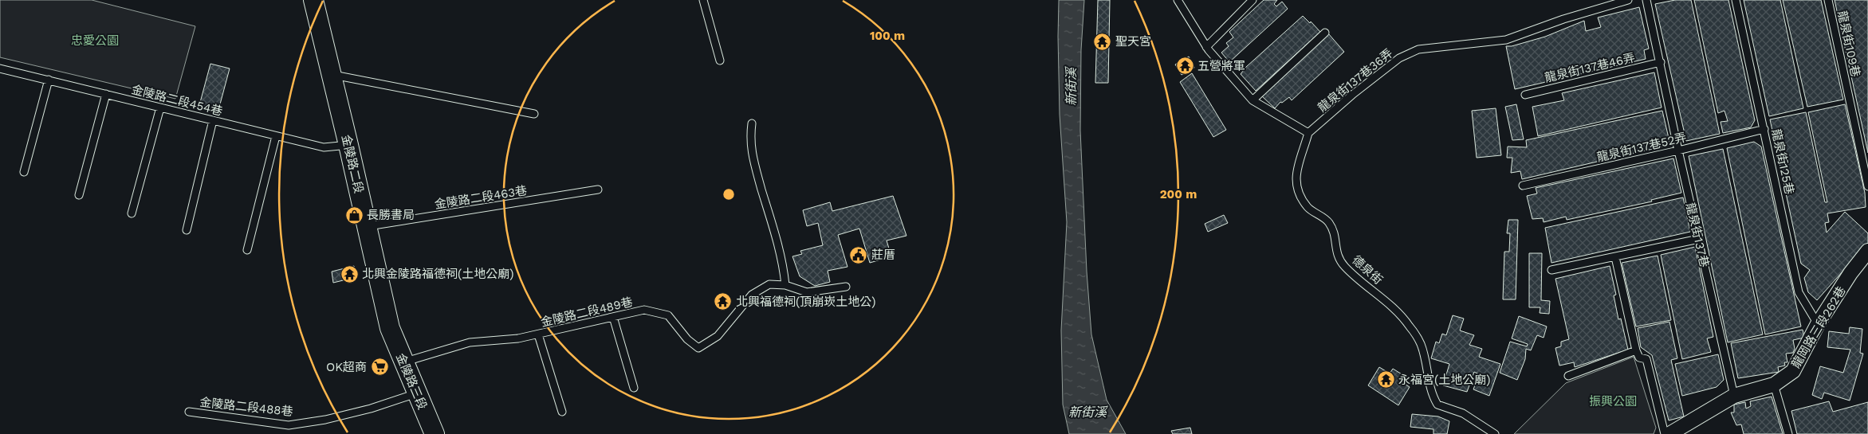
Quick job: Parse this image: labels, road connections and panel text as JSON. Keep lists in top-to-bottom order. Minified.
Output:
{"streets":{"main road":["金陵路二段","金陵路三段"],"street":["龍岡路三段262巷"],"lane":["龍泉街109巷","龍泉街137巷46弄","龍泉街137巷36弄","金陵路二段454巷","龍泉街137巷52弄","龍泉街125巷","金陵路二段463巷","龍泉街137巷","德泉街","金陵路二段489巷","金陵路二段488巷"]},"crossings":[["龍泉街137巷46弄","龍泉街137巷"],["龍泉街137巷36弄","德泉街"],["金陵路二段454巷","金陵路二段"],["龍泉街137巷52弄","龍泉街125巷"],["龍泉街137巷52弄","龍泉街137巷"],["龍泉街125巷","龍岡路三段262巷"],["金陵路二段","金陵路二段463巷"],["金陵路二段","金陵路三段"],["龍泉街137巷","龍岡路三段262巷"],["金陵路二段489巷","金陵路三段"],["金陵路三段","金陵路二段488巷"]],"water":["新街溪"],"parks":["忠愛公園","振興公園"],"places":{"temple":["聖天宮","五營將軍","北興金陵路福德祠(土地公廟)","北興福德祠(頂崩崁土地公)","永福宮(土地公廟)"],"shop":["長勝書局"],"public building":["莊厝"],"supermarket":["OK超商"]},"rings":["100 m","200 m"]}
